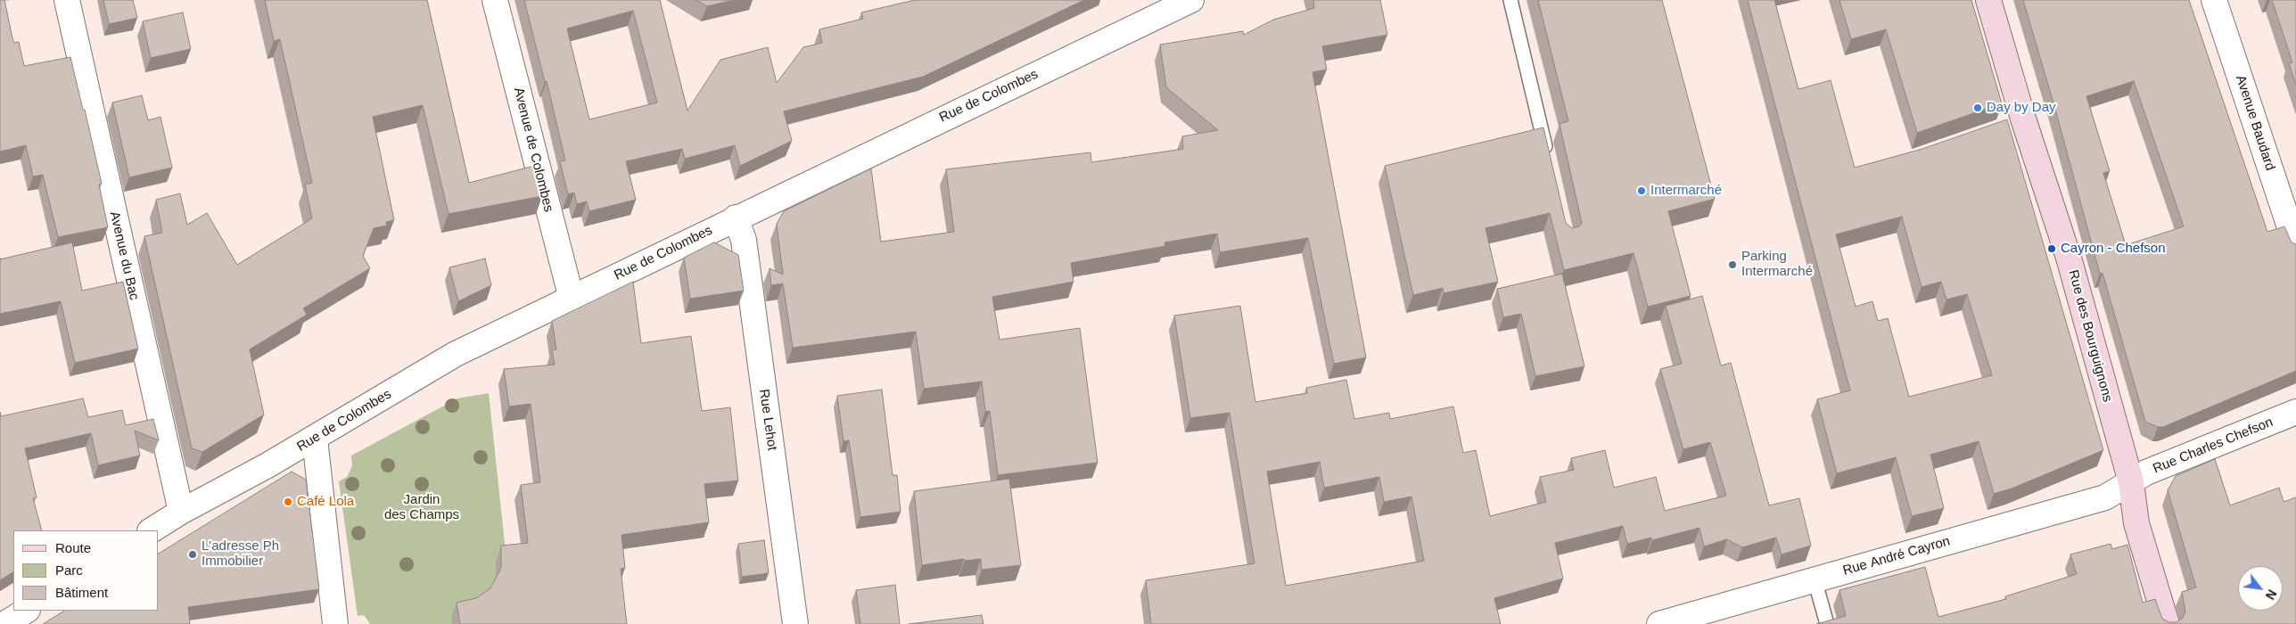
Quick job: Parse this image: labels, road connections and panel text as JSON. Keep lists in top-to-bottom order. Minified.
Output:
{"streets":{"main road":["Rue des Bourguignons"],"street":["Rue de Colombes","Avenue Baudard","Avenue de Colombes","Avenue du Bac","Rue Lehot","Rue Charles Chefson","Rue André Cayron"]},"crossings":[["Rue de Colombes","Avenue de Colombes"],["Rue de Colombes","Avenue du Bac"],["Rue de Colombes","Rue Lehot"],["Rue des Bourguignons","Rue Charles Chefson"],["Rue des Bourguignons","Rue André Cayron"],["Rue Charles Chefson","Rue André Cayron"]],"parks":["Jardin des Champs"],"places":["Day by Day","Intermarché","Cayron - Chefson","Parking Intermarché","Café Lola","L'adresse Ph Immobilier"],"legend":["Route","Parc","Bâtiment"],"north":"bottom right"}
